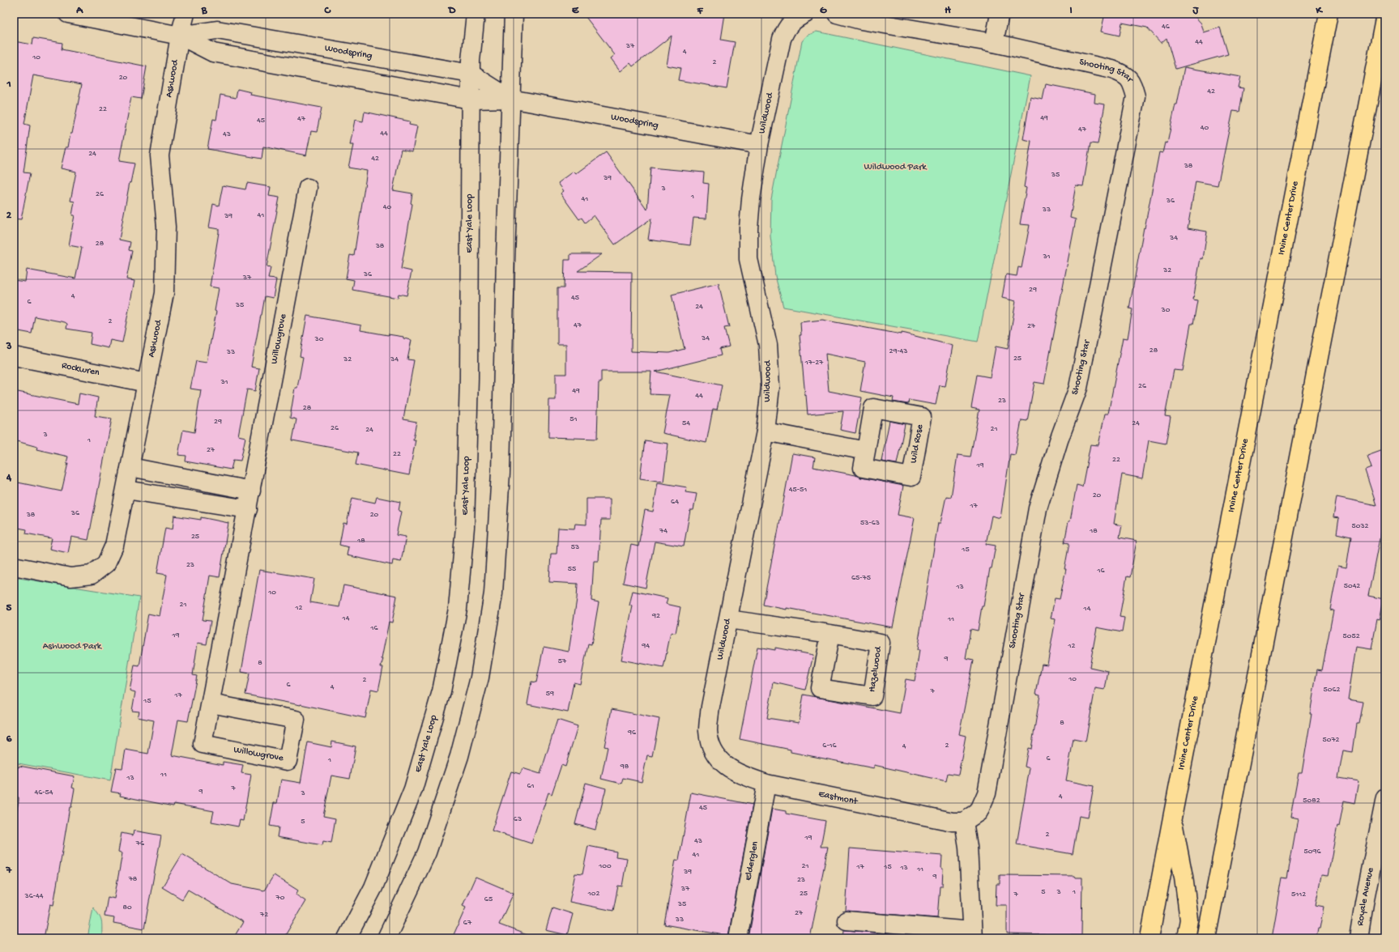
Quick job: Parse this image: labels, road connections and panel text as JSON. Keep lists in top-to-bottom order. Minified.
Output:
{"streets":{"main road":["Irvine Center Drive"],"street":["Woodspring","Shooting Star","Ashwood","Wildwood","East Yale Loop","Willowgrove","Rockwren","Eastmont","Elderglen","Royale Avenue"]},"crossings":[["Woodspring","Ashwood"],["Woodspring","Wildwood"],["Woodspring","East Yale Loop"],["Shooting Star","Eastmont"],["Ashwood","Rockwren"],["Wildwood","Eastmont"],["Eastmont","Elderglen"]],"parks":["Wildwood Park","Ashwood Park"],"house_numbers":["46","44","37","4","10","2","20","42","22","49","47","45","40","47","44","43","24","42","38","35","39","3","26","1","41","36","40","33","41","39","34","28","38","31","32","36","37","29","4","45","6","35","24","30","2","47","27","34","30","28","29-43","33","25","32","34","17-27","31","26","49","44","23","28","51","29","54","24","26","21","24","3","1","27","22","22","19","45-51","20","64","17","36","38","20","53-63","5032","74","18","25","18","53","15","23","55","16","65-75","5042","13","10","21","12","14","92","14","11","16","19","5052","94","12","9","57","8","10","2","6","4","5062","7","59","17","15","8","96","5072","6-16","2","4","6","1","98","11","13","61","7","9","46-54","3","4","5082","45","63","5","2","19","43","76","5096","41","100","21","17","15","13","11","39","9","78","23","37","5","3","1","102","25","7","5112","36-44","70","65","35","80","27","72","33","67"],"grid":{"columns":["A","B","C","D","E","F","G","H","I","J","K"],"rows":["1","2","3","4","5","6","7"]}}
